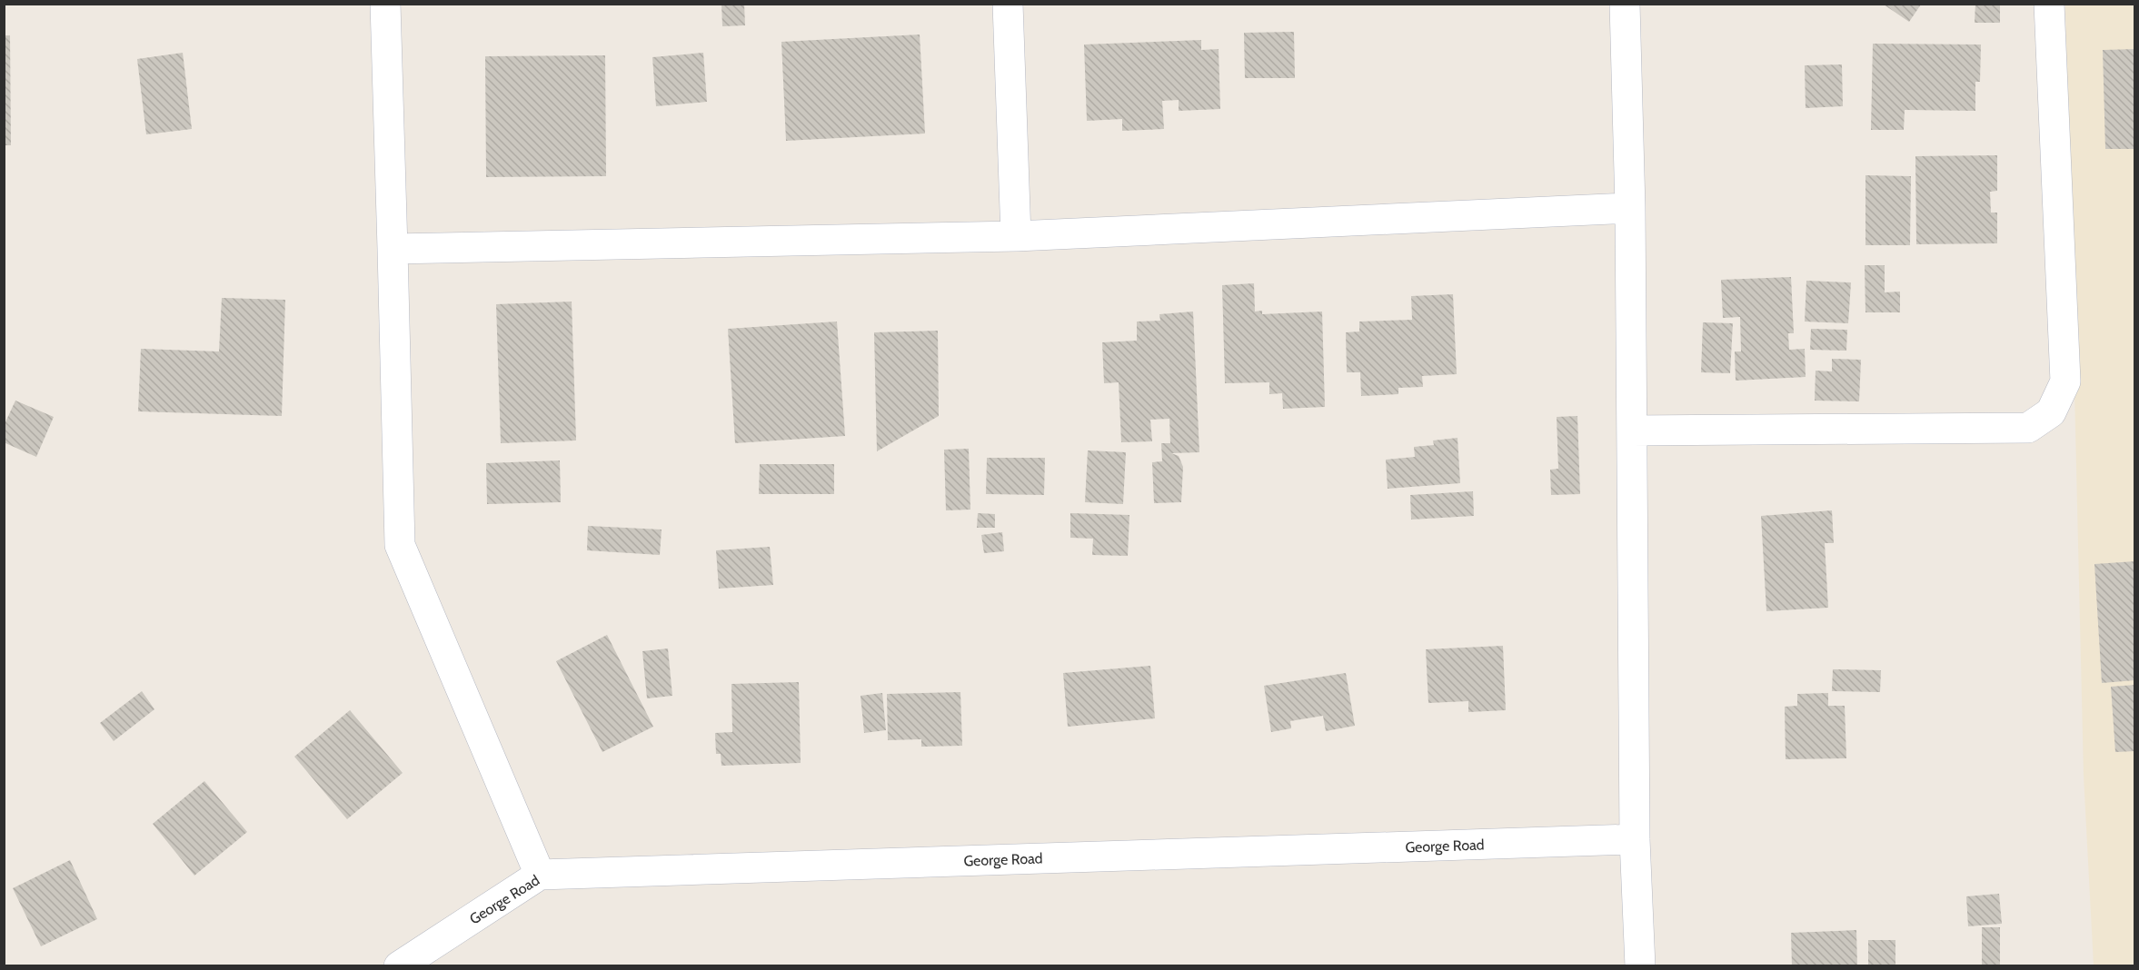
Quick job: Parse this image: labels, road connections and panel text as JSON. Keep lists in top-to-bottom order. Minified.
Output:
{"streets":{"street":["George Road"]}}
